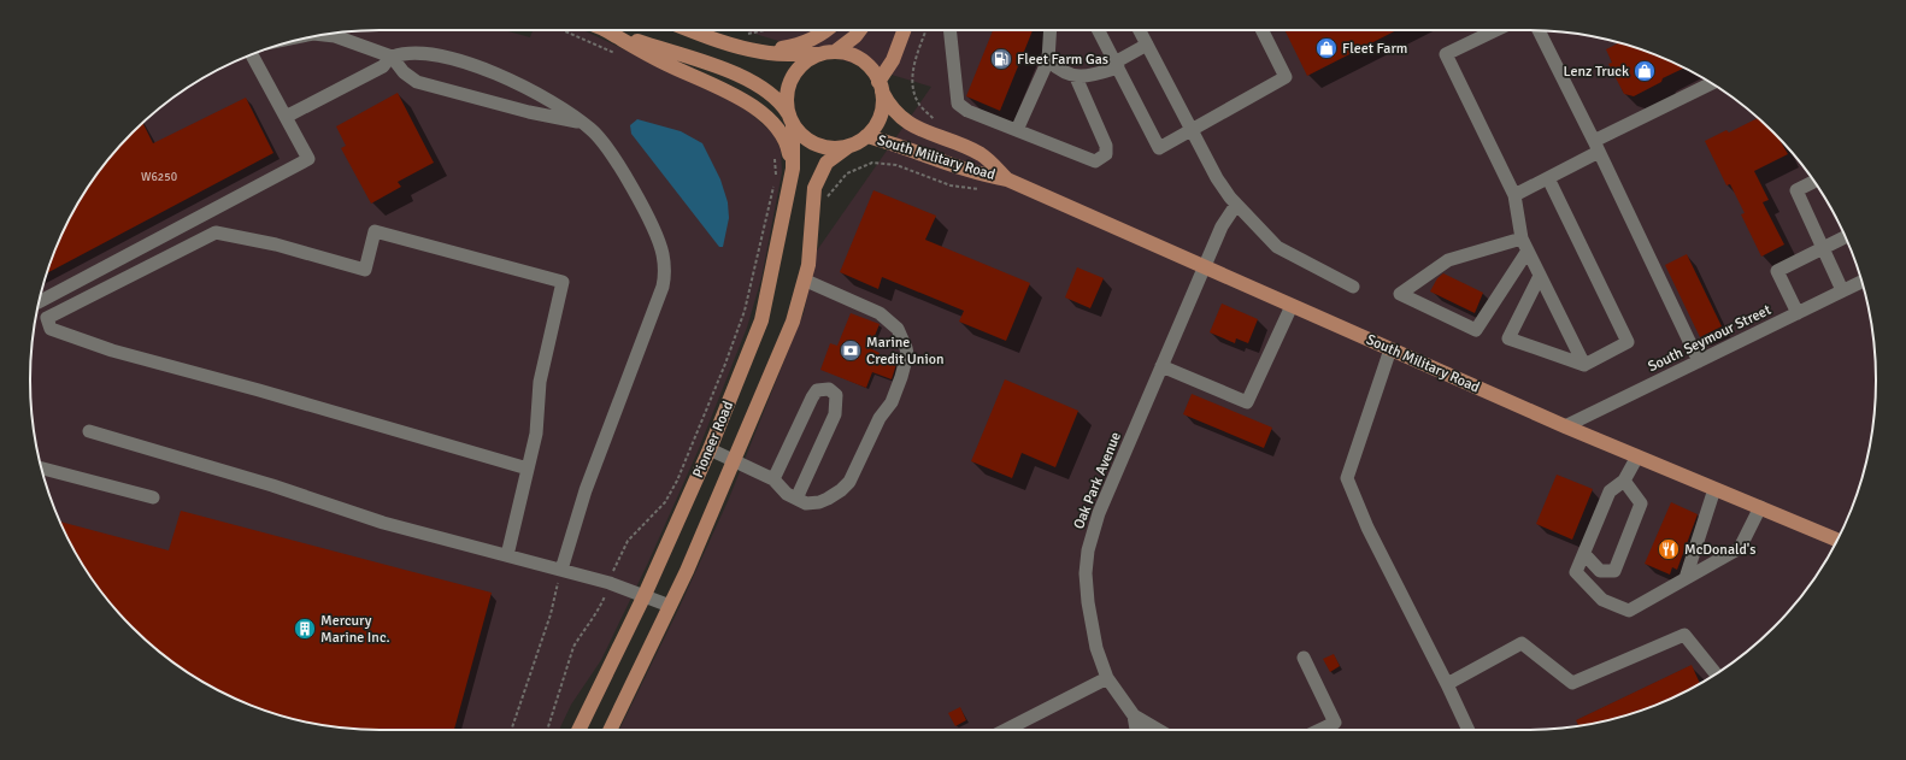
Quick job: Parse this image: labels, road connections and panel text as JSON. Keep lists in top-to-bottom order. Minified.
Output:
{"streets":{"main road":["South Military Road","Pioneer Road"],"street":["South Seymour Street","Oak Park Avenue"]},"crossings":[["South Military Road","South Seymour Street"],["South Military Road","Pioneer Road"],["South Military Road","Oak Park Avenue"]],"places":{"shop":["Fleet Farm","Lenz Truck"],"fuel station":["Fleet Farm Gas"],"bank":["Marine Credit Union"],"restaurant":["McDonald's"],"building":["Mercury Marine Inc."]},"house_numbers":["W6250"]}
